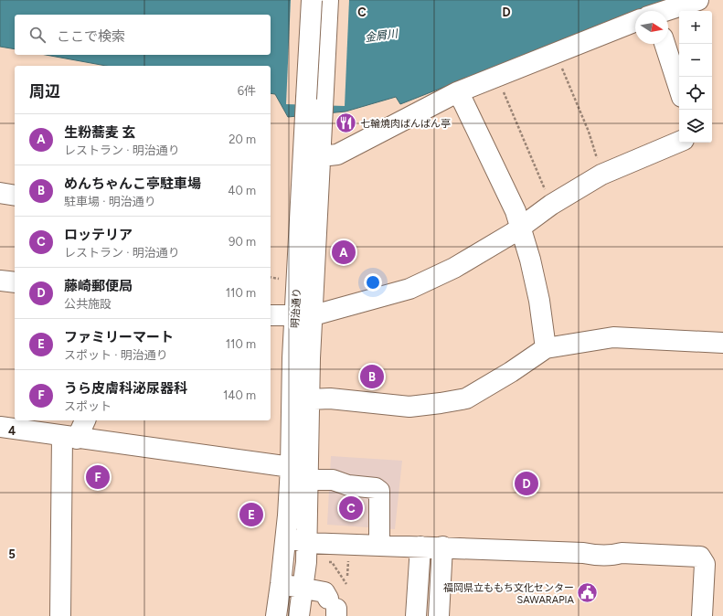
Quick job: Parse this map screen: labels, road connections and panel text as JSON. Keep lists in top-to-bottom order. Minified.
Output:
{"streets":{"street":["明治通り"]},"water":["金屑川"],"places":{"restaurant":["七輪焼肉ばんばん亭"],"public building":["福岡県立ももち文化センター SAWARAPIA"]},"north":"right","page":{"map_buttons":["+","−"],"search":"ここで検索","heading":["周辺","6件"],"list":[{"mark":"A","name":"生粉蕎麦 玄","note":"レストラン · 明治通り","value":"20 m"},{"mark":"B","name":"めんちゃんこ亭駐車場","note":"駐車場 · 明治通り","value":"40 m"},{"mark":"C","name":"ロッテリア","note":"レストラン · 明治通り","value":"90 m"},{"mark":"D","name":"藤崎郵便局","note":"公共施設","value":"110 m"},{"mark":"E","name":"ファミリーマート","note":"スポット · 明治通り","value":"110 m"},{"mark":"F","name":"うら皮膚科泌尿器科","note":"スポット","value":"140 m"}],"pins":["A","B","F","D","C","E"]},"grid":{"columns":["C","D"],"rows":["4","5"]}}
